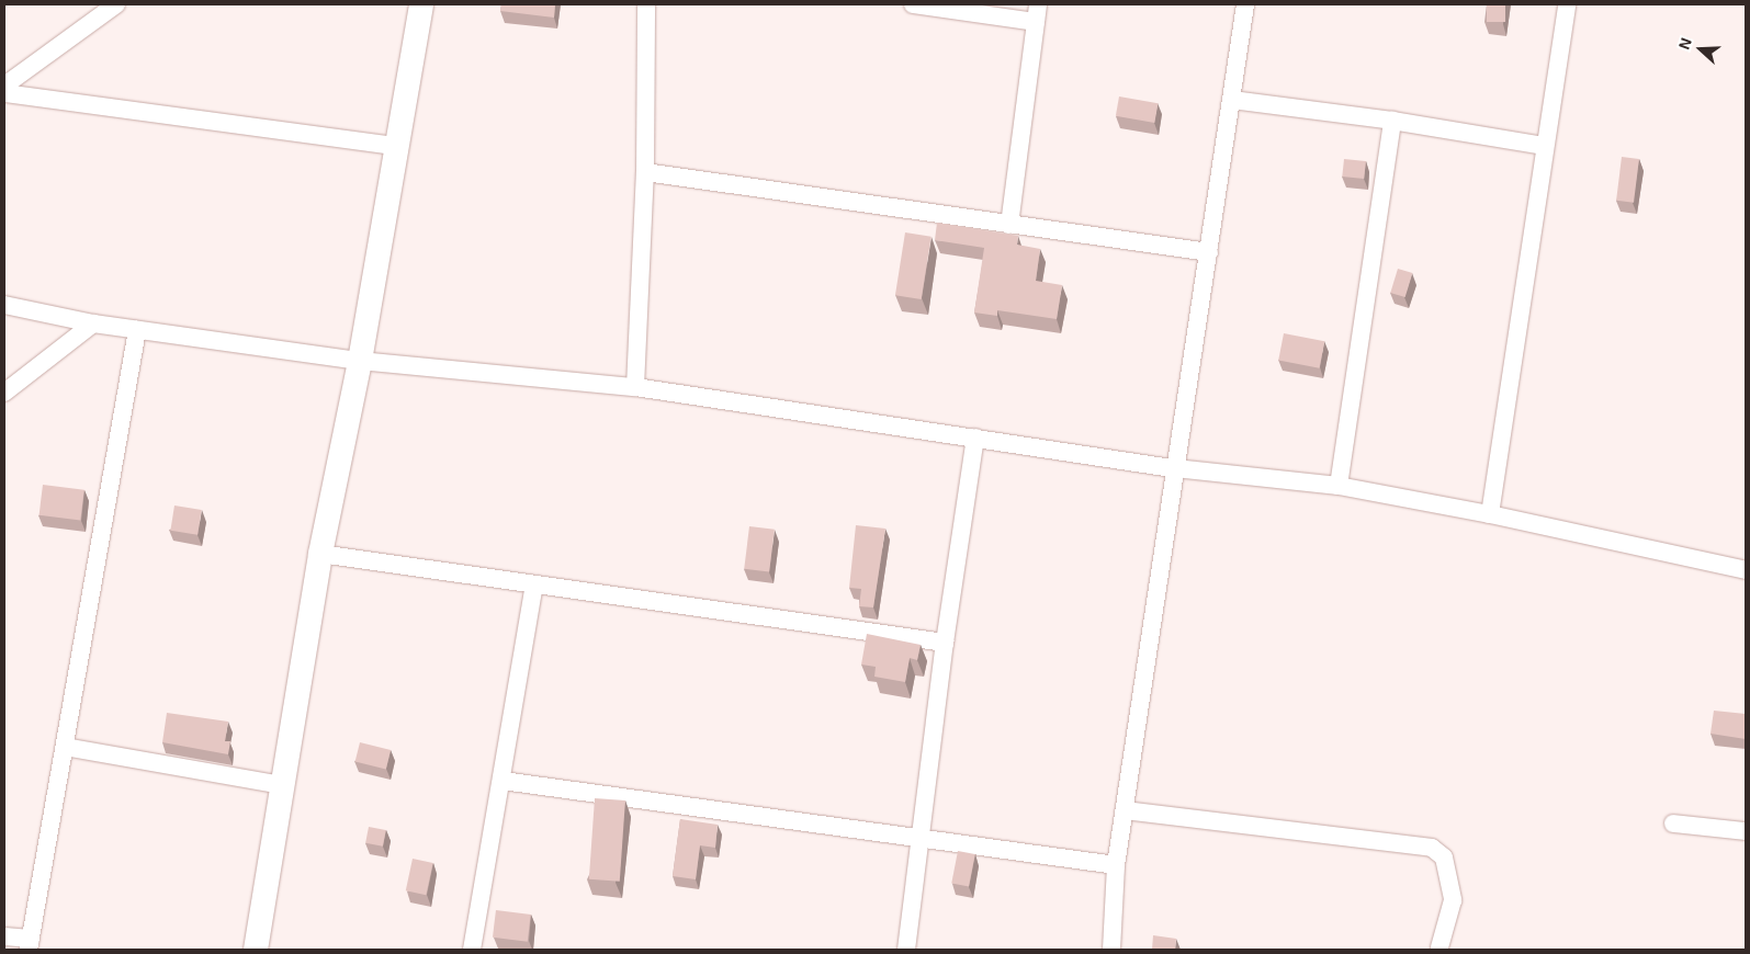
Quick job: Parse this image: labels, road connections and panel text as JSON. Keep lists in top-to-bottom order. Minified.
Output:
{"north":"left"}
